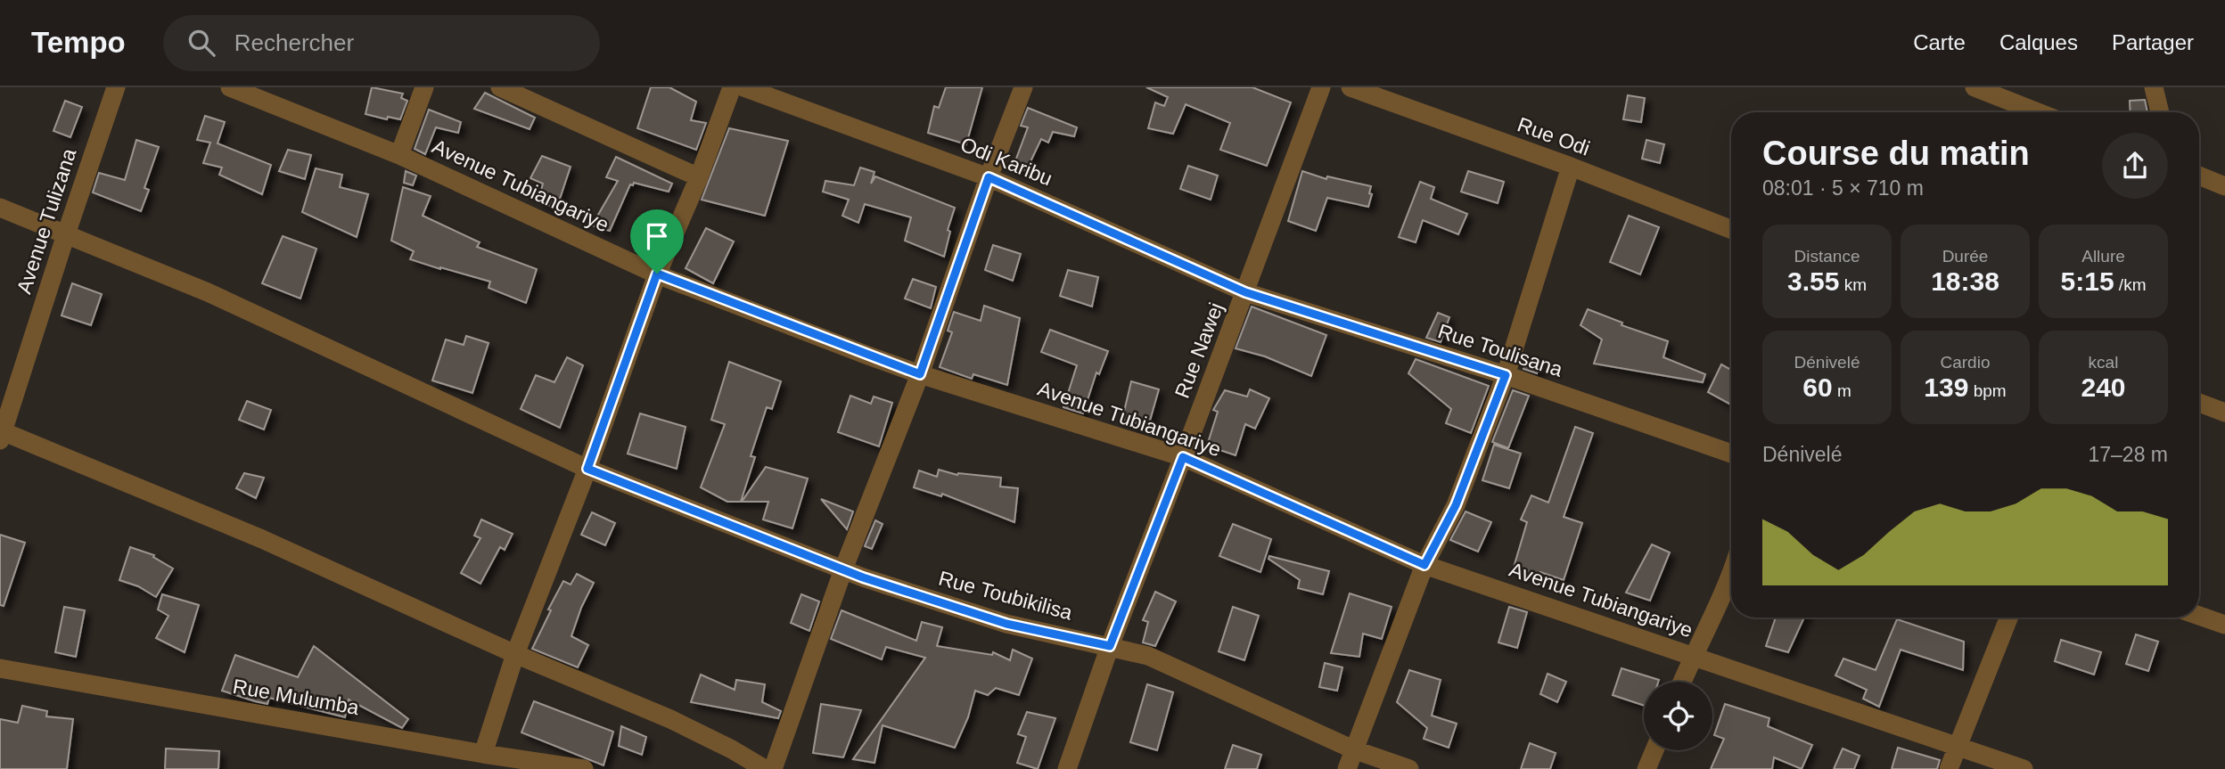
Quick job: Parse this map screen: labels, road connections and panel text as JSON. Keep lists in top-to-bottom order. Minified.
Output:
{"streets":{"street":["Rue Odi","Odi Karibu","Avenue Tubiangariye","Avenue Tulizana","Rue Nawej","Rue Toulisana","Rue Toubikilisa","Rue Mulumba"]},"crossings":[["Odi Karibu","Rue Nawej"],["Odi Karibu","Rue Toulisana"],["Avenue Tubiangariye","Rue Nawej"],["Avenue Tulizana","Rue Toubikilisa"],["Rue Nawej","Rue Toulisana"],["Rue Nawej","Rue Toubikilisa"]],"page":{"header":"Tempo","search":"Rechercher","nav":["Carte","Calques","Partager"],"heading":["Course du matin","08:01 · 5 × 710 m"],"stats":[["Distance","3.55 km"],["Durée","18:38"],["Allure","5:15 /km"],["Dénivelé","60 m"],["Cardio","139 bpm"],["kcal","240"]],"chart":["Dénivelé","17–28 m"]}}
